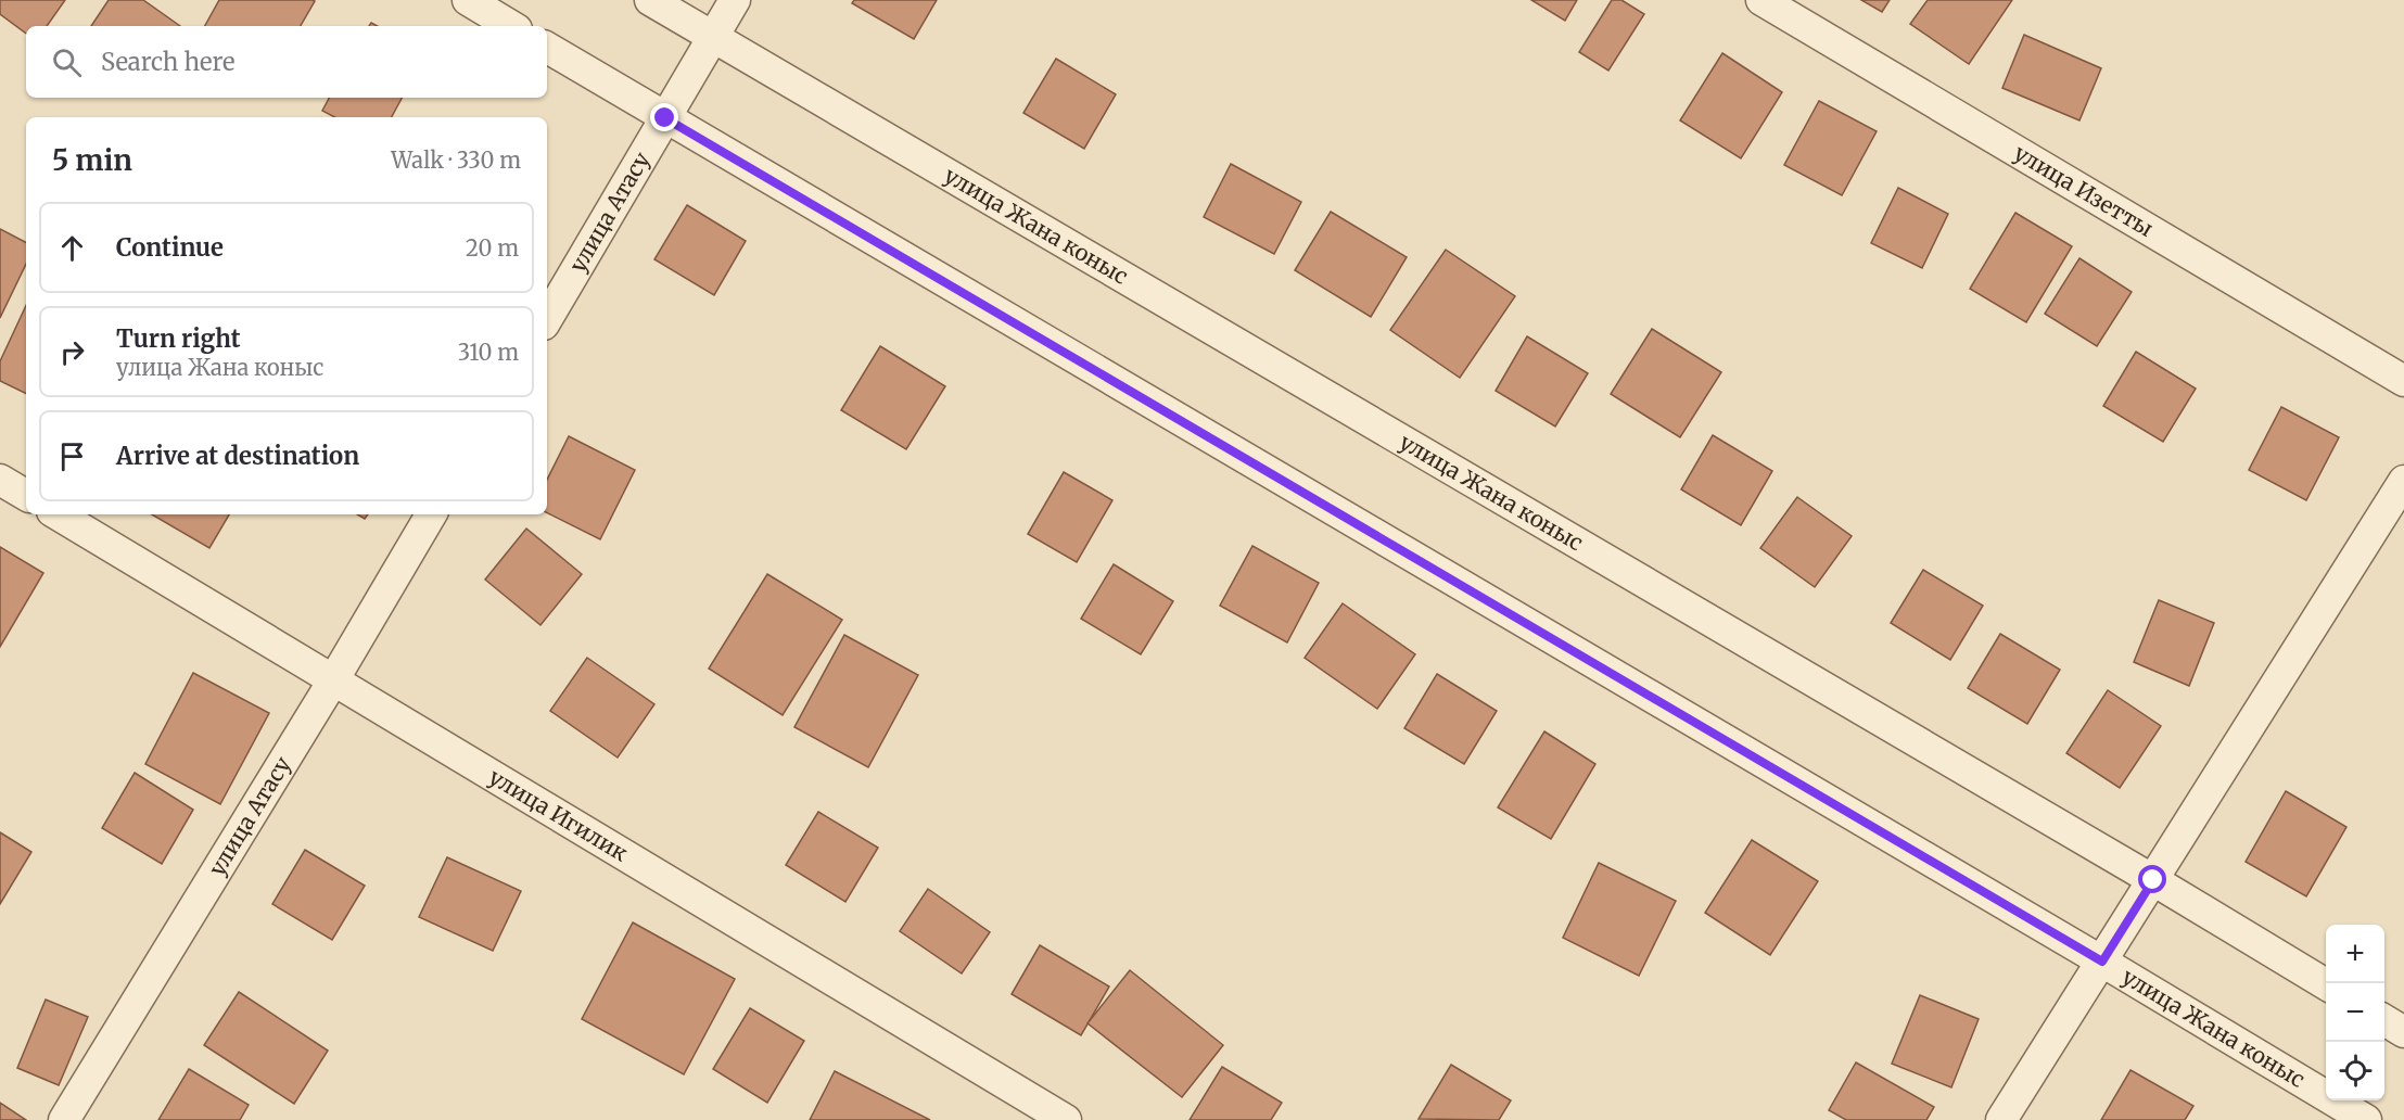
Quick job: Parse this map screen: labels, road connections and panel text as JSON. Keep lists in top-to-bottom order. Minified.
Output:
{"streets":{"street":["улица Изетты","улица Атасу","улица Жана коныс","улица Игилик"]},"crossings":[["улица Атасу","улица Жана коныс"],["улица Атасу","улица Игилик"]],"page":{"search":"Search here","heading":["5 min","Walk · 330 m"],"list":[["Continue","20 m"],["Turn right","улица Жана коныс","310 m"],"Arrive at destination"],"map_buttons":["+","−"]}}
